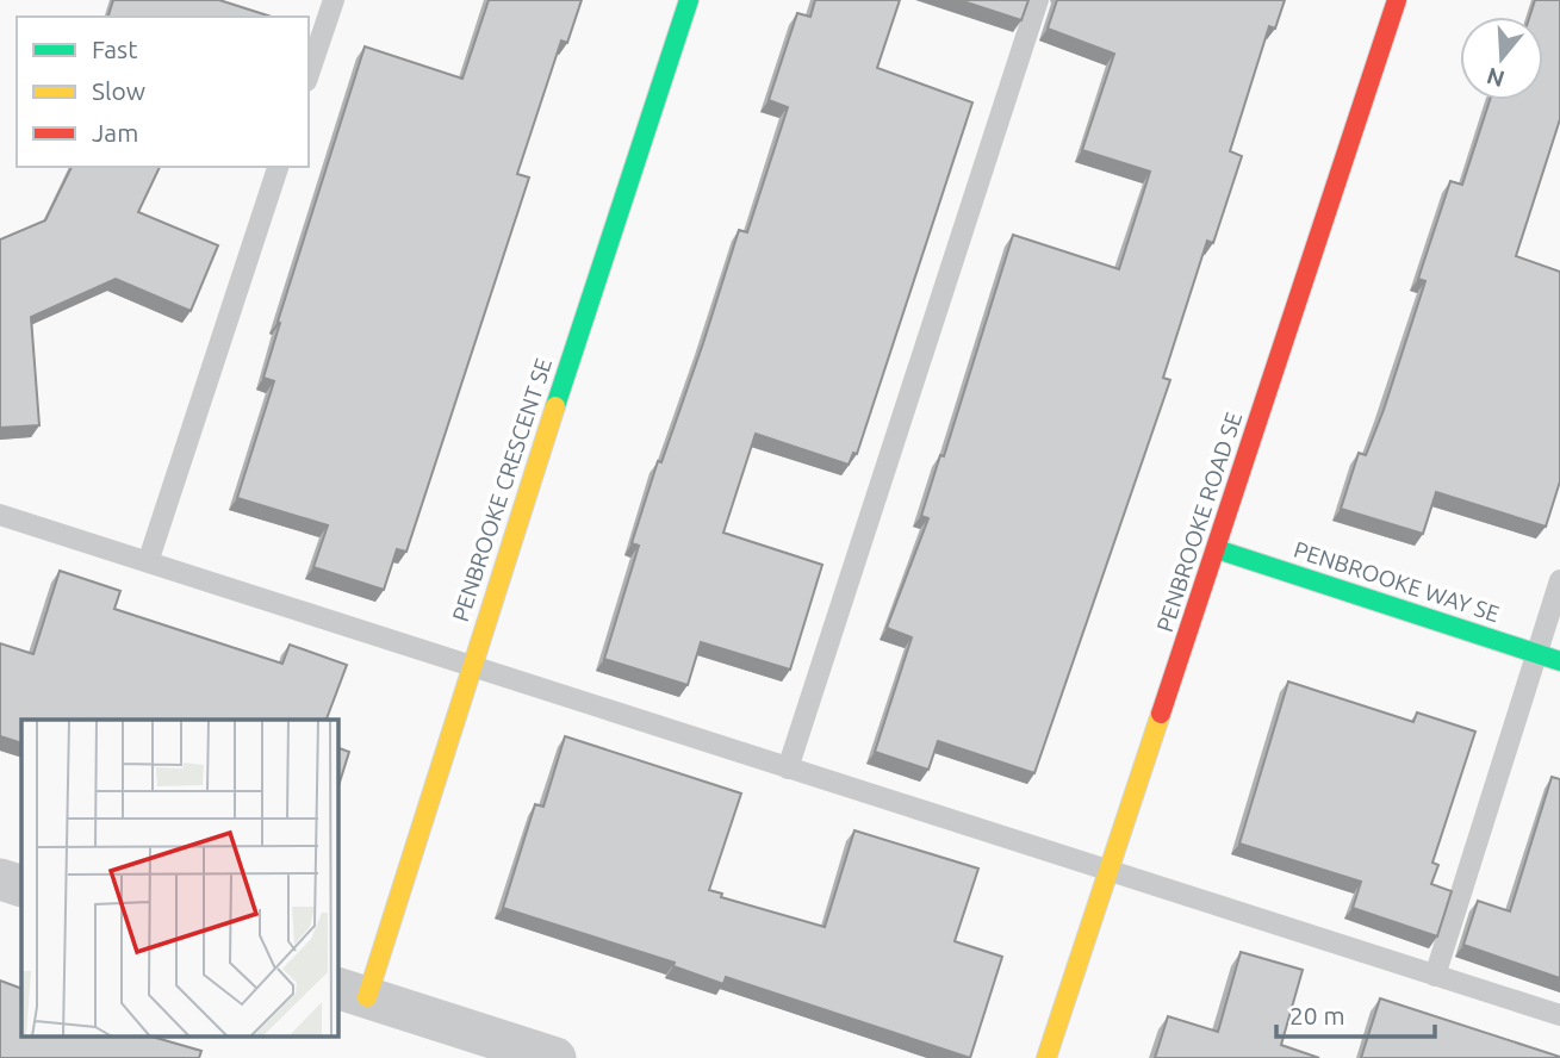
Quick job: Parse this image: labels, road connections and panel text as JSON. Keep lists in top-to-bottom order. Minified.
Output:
{"streets":{"street":["PENBROOKE CRESCENT SE","PENBROOKE ROAD SE","PENBROOKE WAY SE"]},"crossings":[["PENBROOKE ROAD SE","PENBROOKE WAY SE"]],"legend":["Fast","Slow","Jam"],"scale_bar":"20 m","north":"bottom"}
